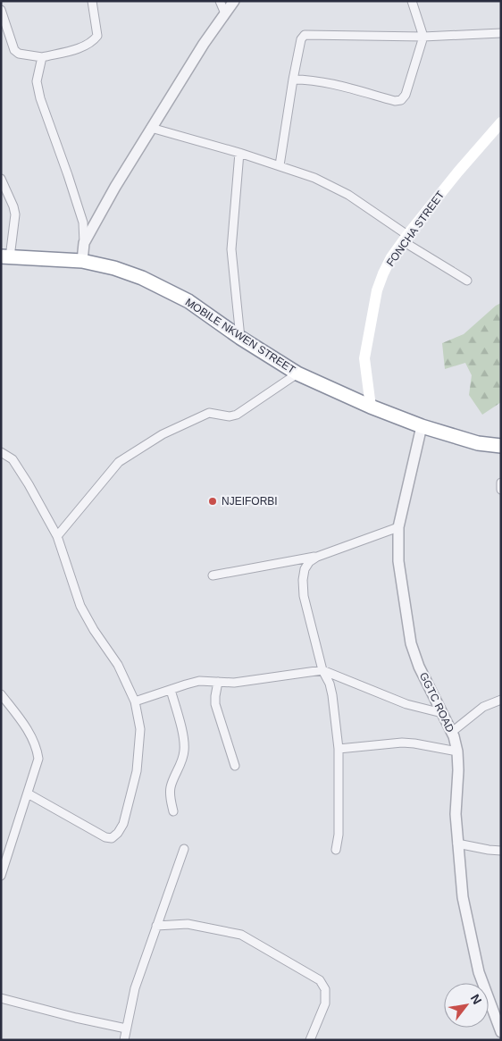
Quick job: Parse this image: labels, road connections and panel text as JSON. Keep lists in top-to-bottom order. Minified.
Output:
{"streets":{"highway":["MOBILE NKWEN STREET"],"main road":["FONCHA STREET"],"street":["GGTC ROAD"]},"crossings":[["FONCHA STREET","MOBILE NKWEN STREET"],["MOBILE NKWEN STREET","GGTC ROAD"]],"places":["NJEIFORBI"],"north":"top right"}
